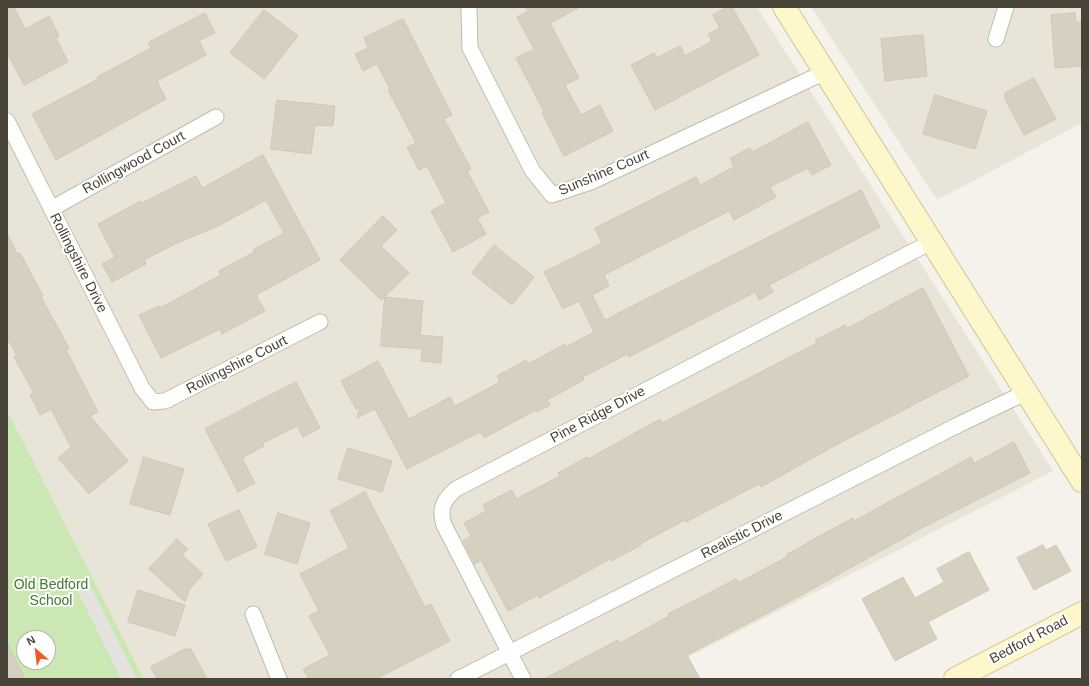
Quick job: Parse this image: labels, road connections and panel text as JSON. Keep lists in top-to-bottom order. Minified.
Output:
{"streets":{"street":["Rollingwood Court","Sunshine Court","Rollingshire Drive","Rollingshire Court","Pine Ridge Drive","Realistic Drive","Bedford Road"]},"crossings":[["Rollingwood Court","Rollingshire Drive"],["Rollingshire Drive","Rollingshire Court"],["Pine Ridge Drive","Realistic Drive"]],"parks":["Old Bedford School"],"north":"top left"}
